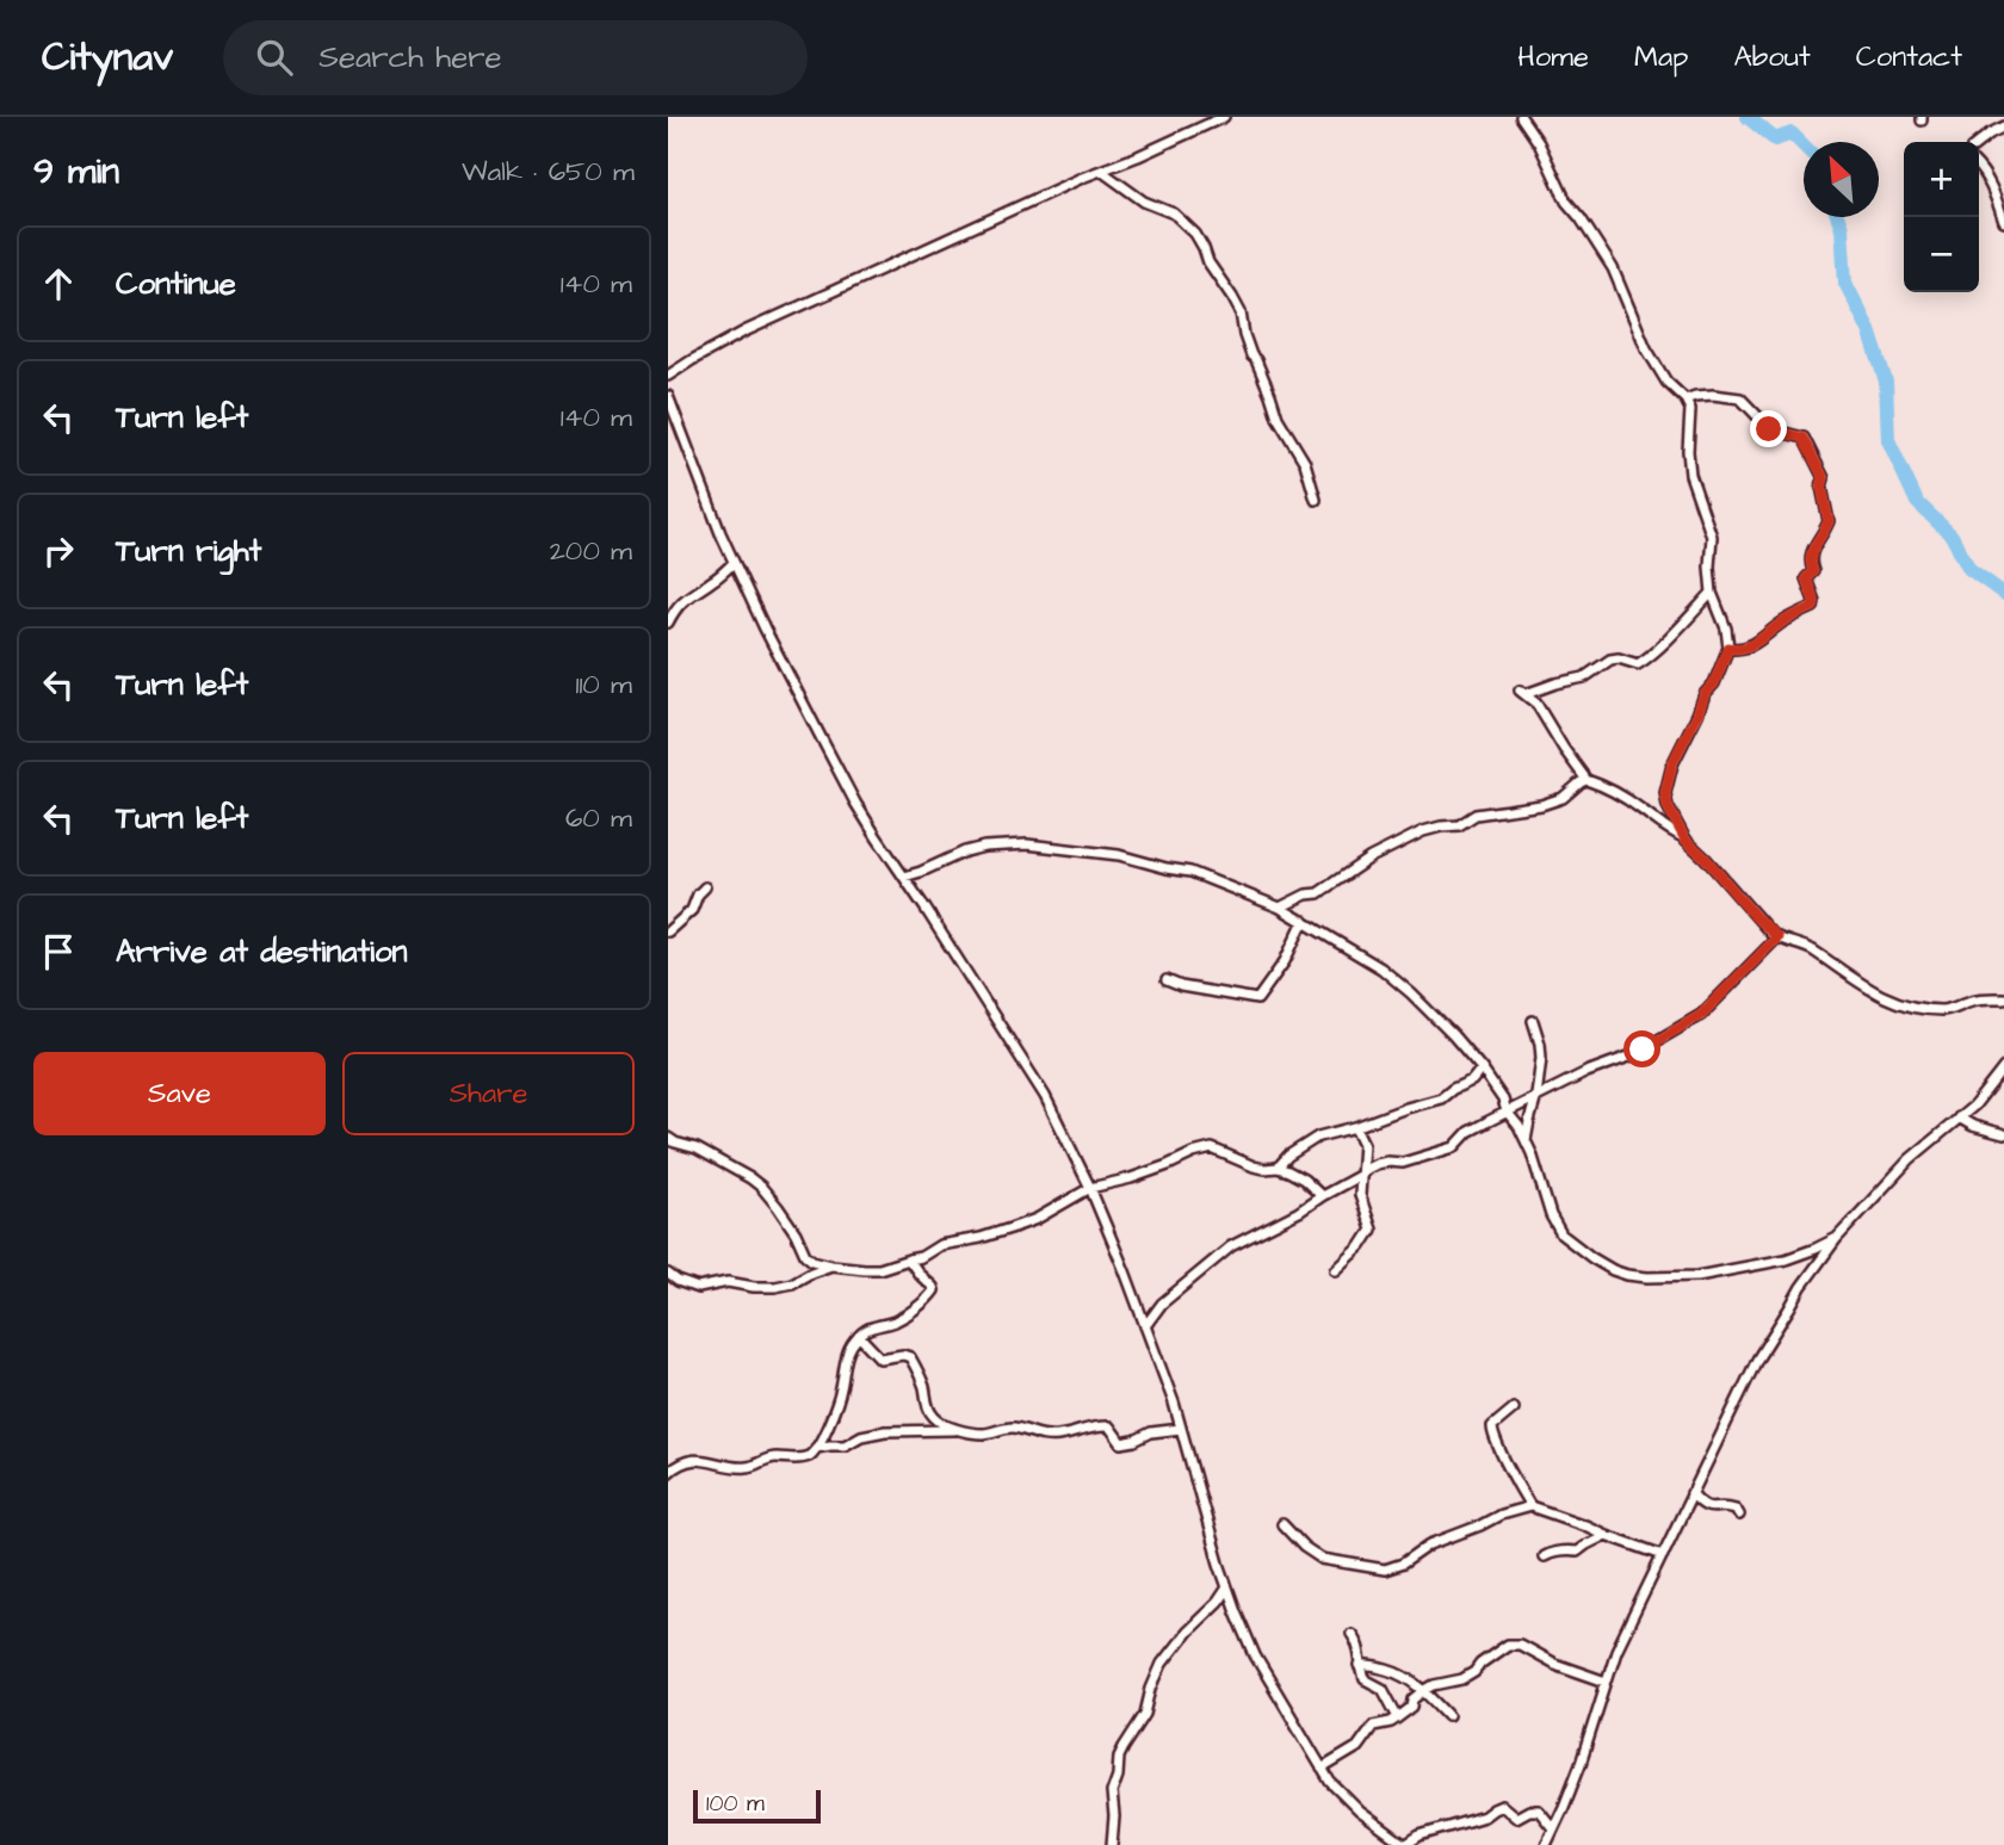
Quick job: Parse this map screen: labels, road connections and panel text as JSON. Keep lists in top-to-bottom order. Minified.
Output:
{"scale_bar":"100 m","north":"top left","page":{"header":"Citynav","search":"Search here","nav":["Home","Map","About","Contact"],"heading":["9 min","Walk · 650 m"],"map_buttons":["+","−"],"list":[["Continue","140 m"],["Turn left","140 m"],["Turn right","200 m"],["Turn left","110 m"],["Turn left","60 m"],"Arrive at destination"],"buttons":["Save","Share"],"scale":"100 m"}}
